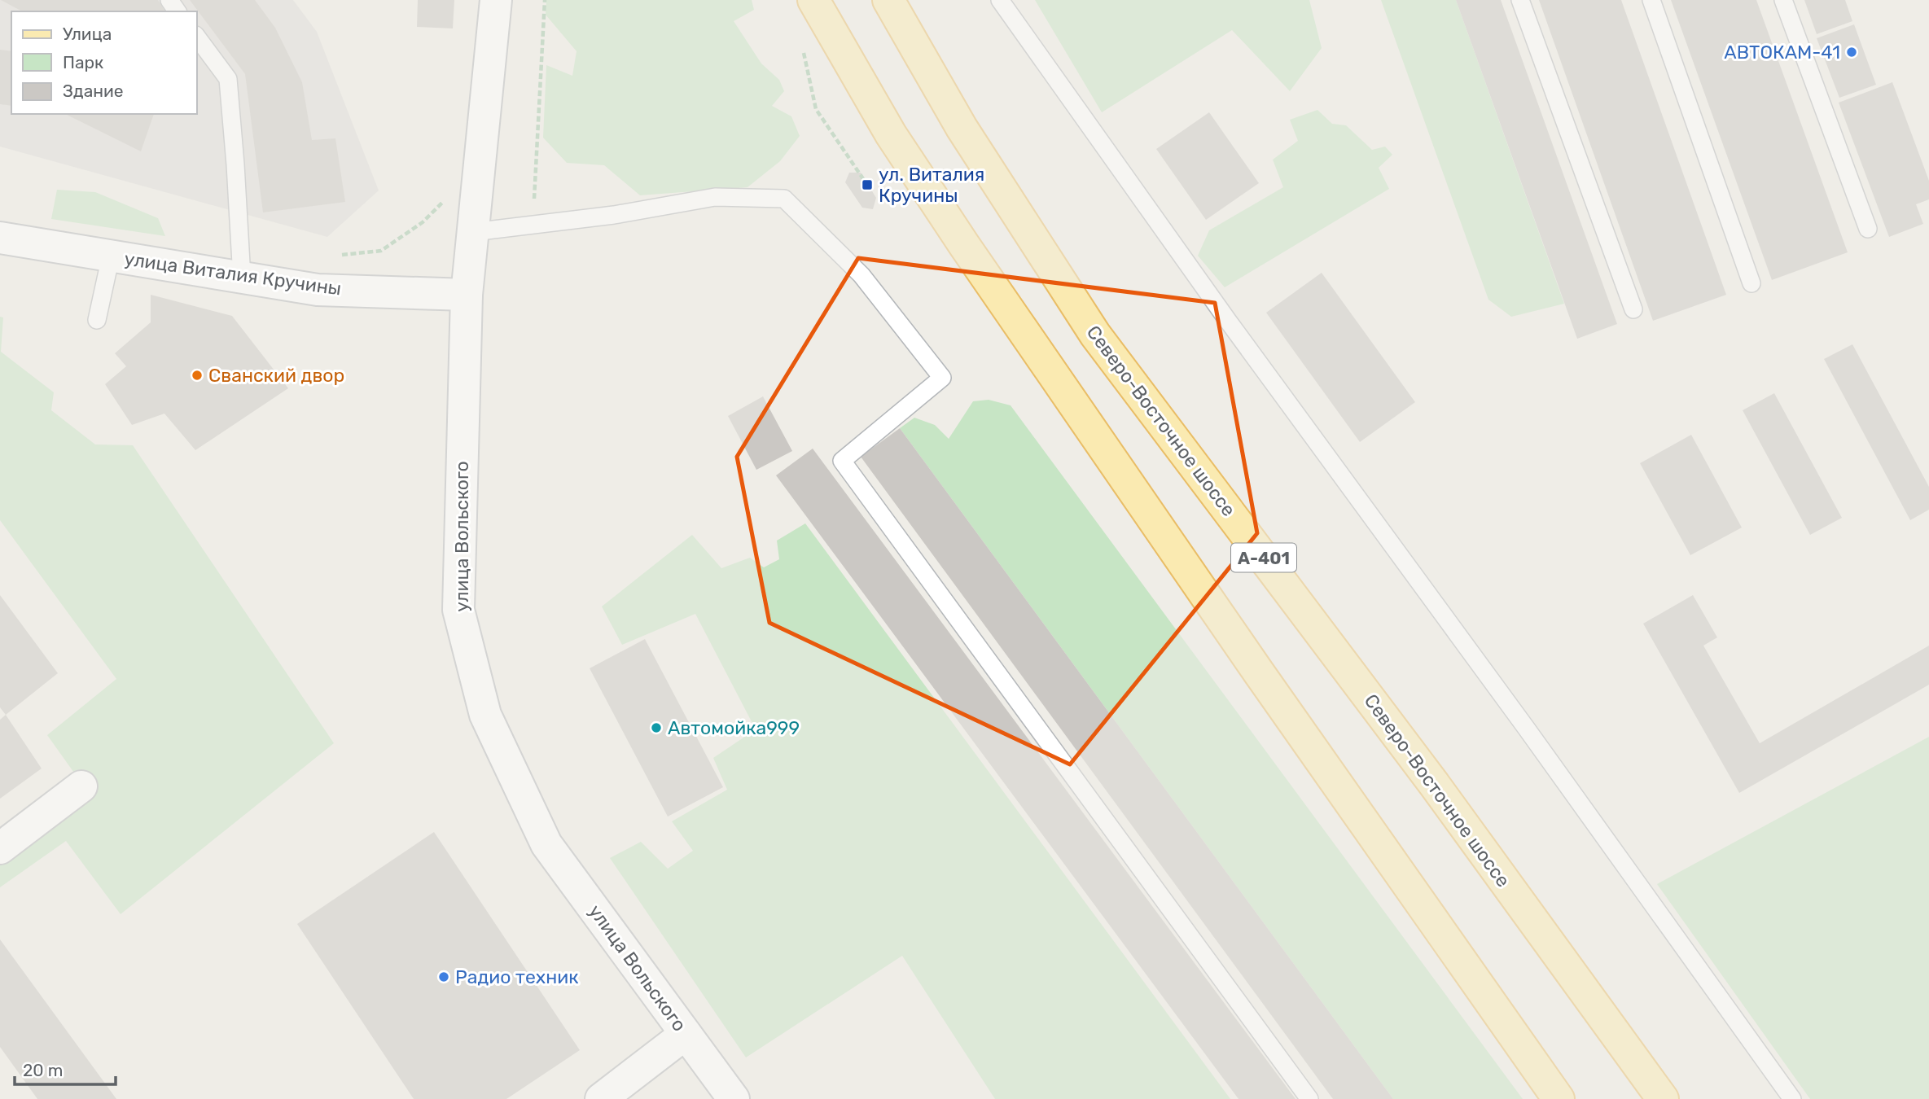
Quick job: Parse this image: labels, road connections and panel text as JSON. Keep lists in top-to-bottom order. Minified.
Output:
{"streets":{"main road":["Северо-Восточное шоссе","А-401"],"street":["улица Виталия Кручины","улица Вольского"]},"crossings":[["улица Виталия Кручины","улица Вольского"]],"places":{"other":["АВТОКАМ-41","Сванский двор","Автомойка999","Радио техник"],"transit":["ул. Виталия Кручины"]},"legend":["Улица","Парк","Здание"],"scale_bar":"20 m"}
